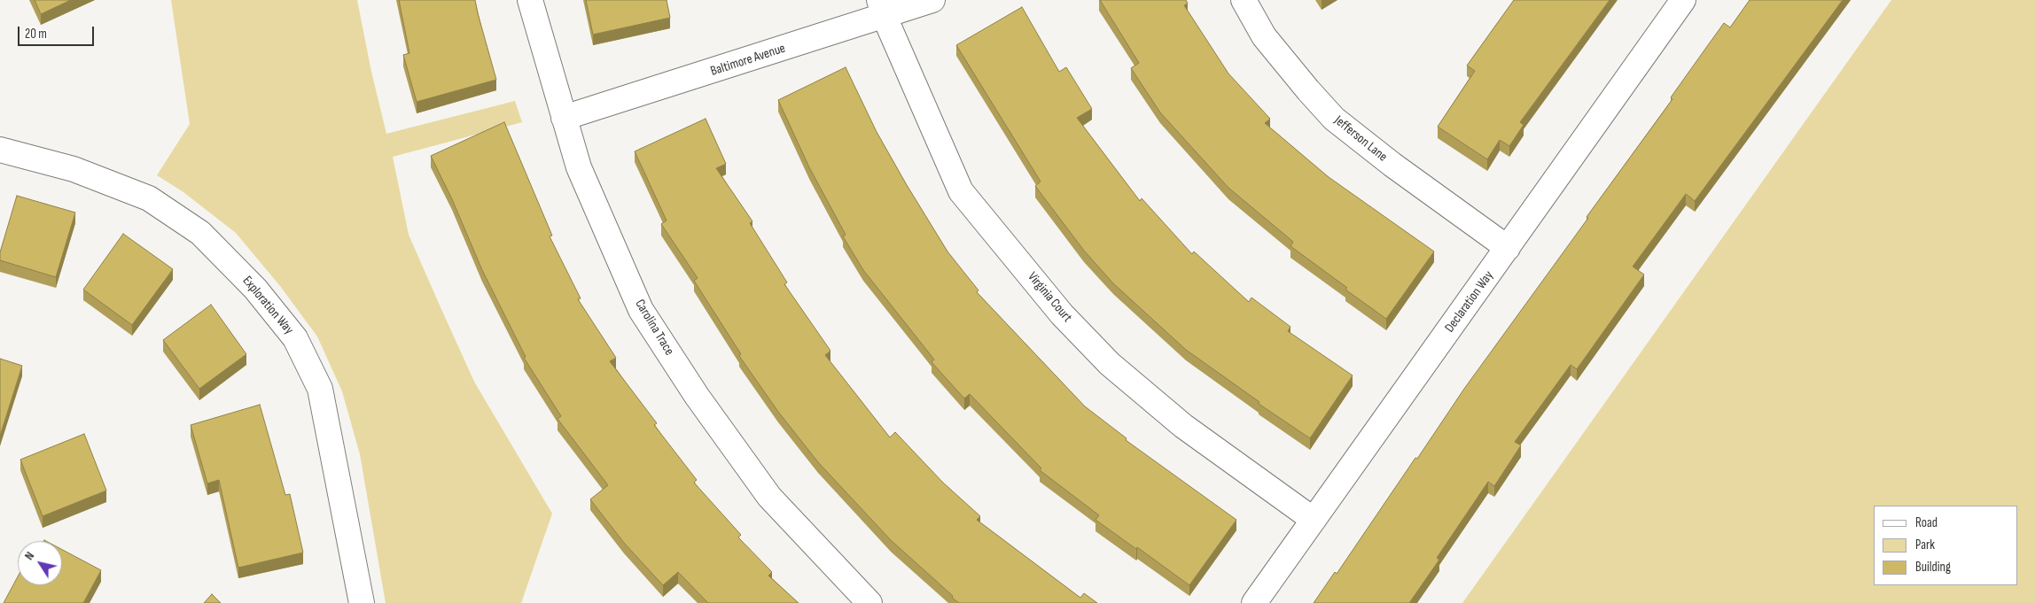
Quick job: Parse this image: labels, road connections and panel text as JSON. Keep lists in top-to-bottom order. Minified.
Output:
{"streets":{"street":["Baltimore Avenue","Jefferson Lane","Virginia Court","Declaration Way","Exploration Way","Carolina Trace"]},"crossings":[["Baltimore Avenue","Virginia Court"],["Baltimore Avenue","Carolina Trace"],["Jefferson Lane","Declaration Way"],["Virginia Court","Declaration Way"]],"legend":["Road","Park","Building"],"scale_bar":"20 m","north":"top left"}
